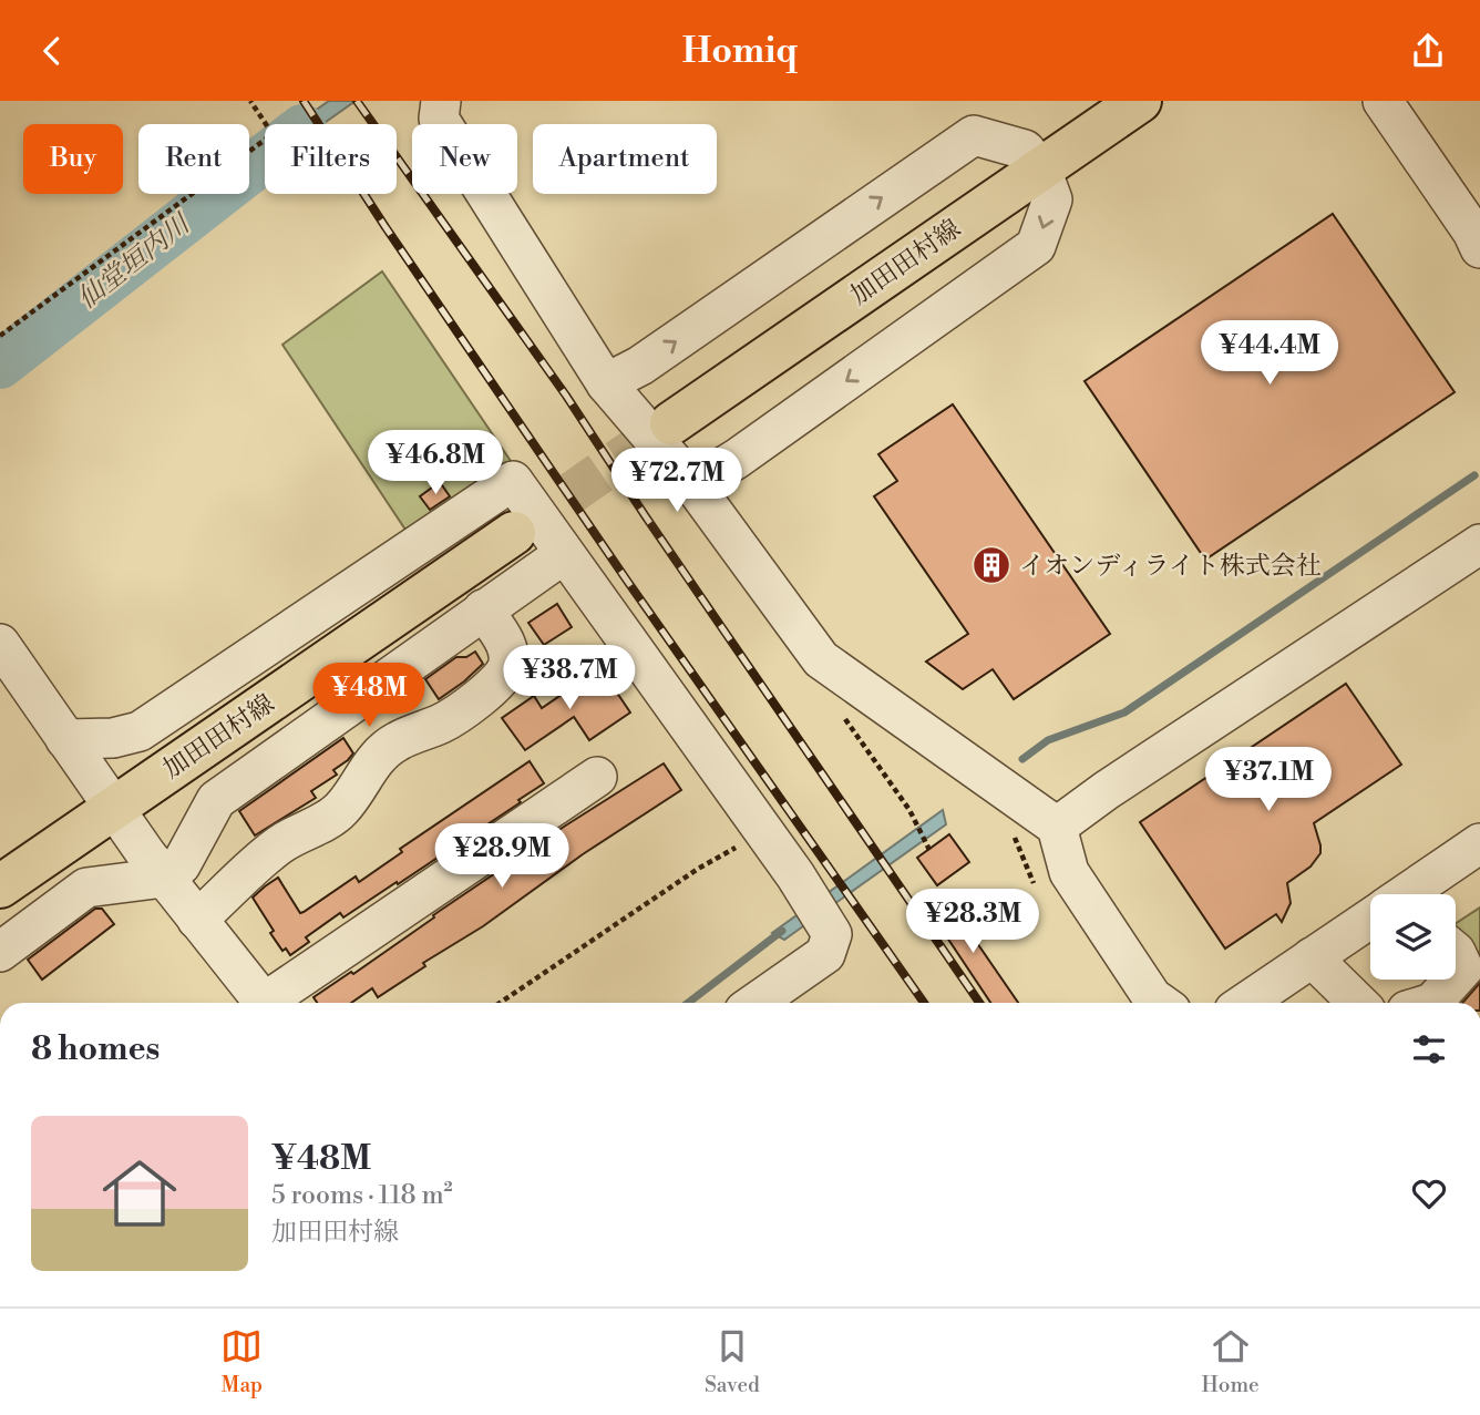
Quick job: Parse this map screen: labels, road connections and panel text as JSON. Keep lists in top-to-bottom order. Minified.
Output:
{"streets":{"main road":["加田田村線"]},"water":["仙堂垣内川"],"places":{"building":["イオンディライト株式会社"]},"page":{"header":"Homiq","chip":["Buy","Rent","Filters","New","Apartment"],"price":["¥44.4M","¥46.8M","¥72.7M","¥38.7M","¥48M","¥37.1M","¥28.9M","¥28.3M"],"heading":"8 homes","list":[{"name":"¥48M","note":"5 rooms · 118 m² · 加田田村線"}],"tabs":["Map","Saved","Home"]}}
